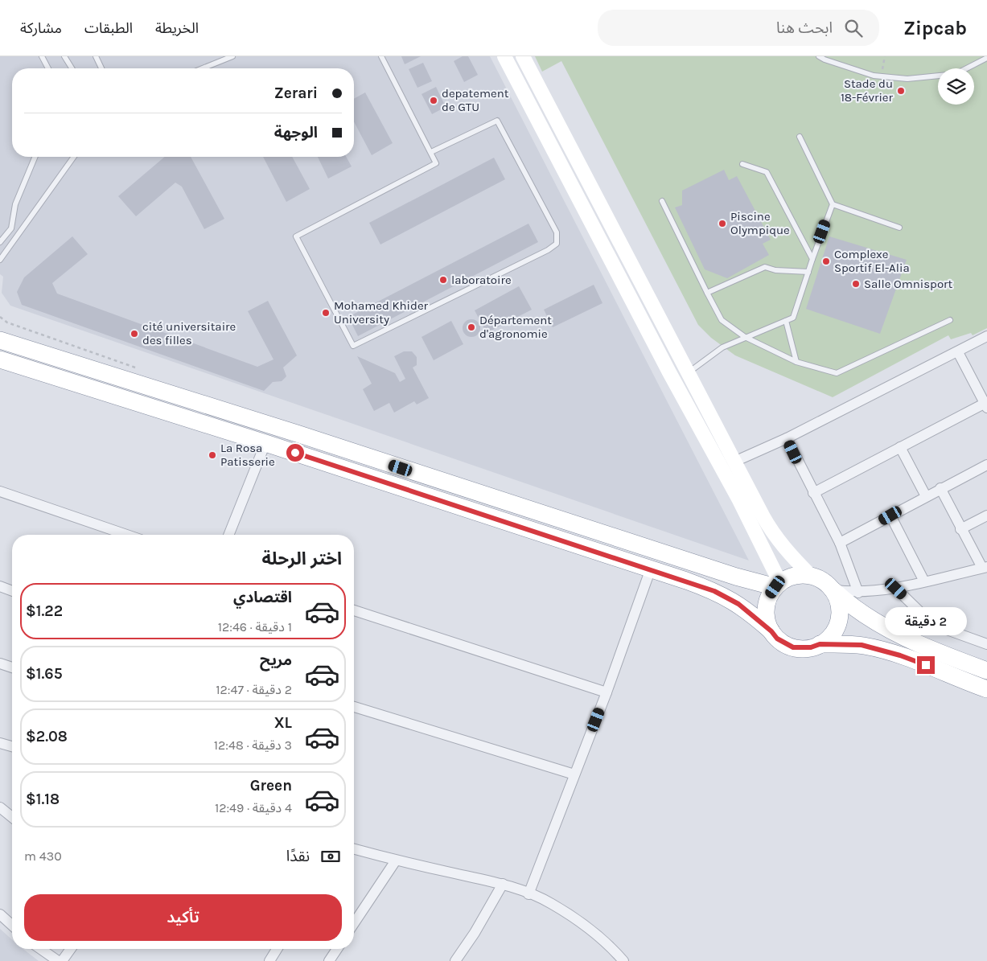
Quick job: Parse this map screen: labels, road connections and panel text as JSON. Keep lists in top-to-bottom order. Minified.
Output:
{"places":["Stade du 18-Février","depatement de GTU","Piscine Olympique","Complexe Sportif El-Alia","laboratoire","Salle Omnisport","Mohamed Khider University","Département d'agronomie","cité universitaire des filles","La Rosa Patisserie"],"page":{"header":"Zipcab","search":"ابحث هنا","nav":["الخريطة","الطبقات","مشاركة"],"banner":["Zerari","الوجهة"],"heading":"اختر الرحلة","list":[{"name":"اقتصادي","note":"1 دقيقة · 12:46","value":"$1.22"},{"name":"مريح","note":"2 دقيقة · 12:47","value":"$1.65"},{"name":"XL","note":"3 دقيقة · 12:48","value":"$2.08"},{"name":"Green","note":"4 دقيقة · 12:49","value":"$1.18"}],"bubble":"2 دقيقة","pay":["نقدًا","430 m"],"buttons":"تأكيد"}}
